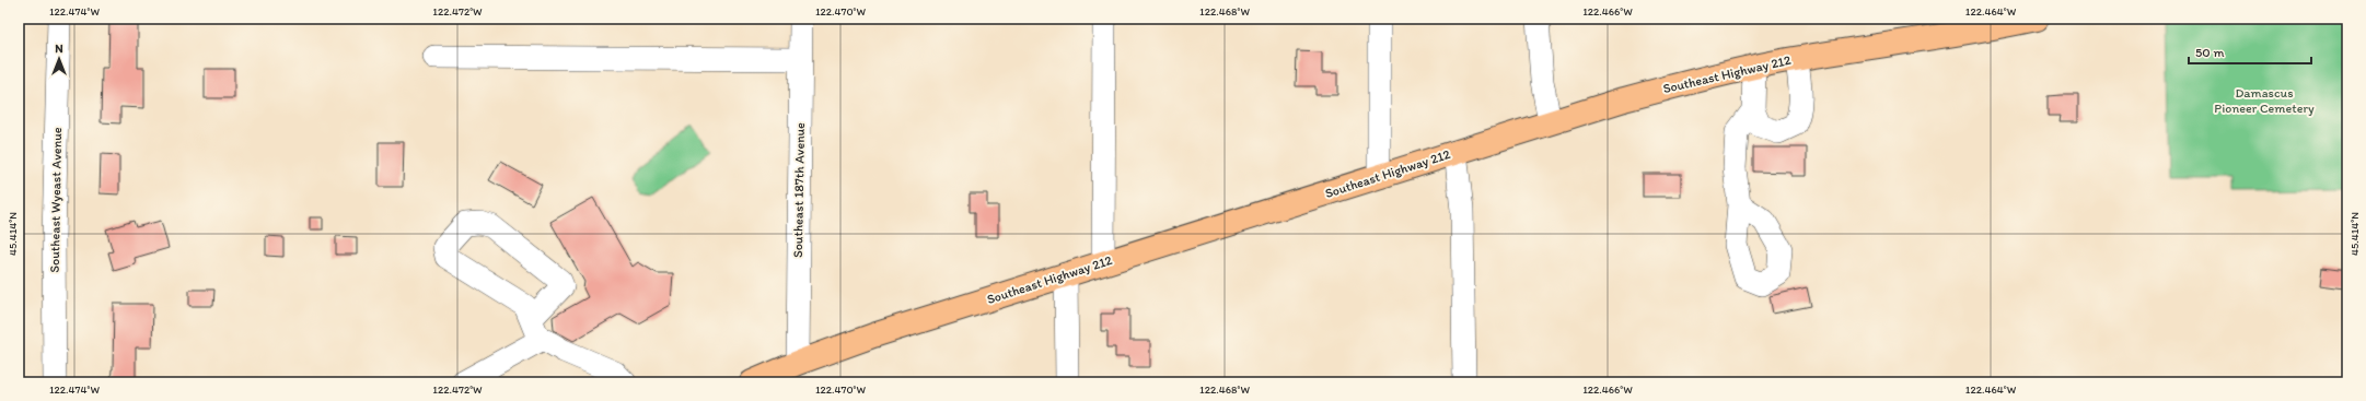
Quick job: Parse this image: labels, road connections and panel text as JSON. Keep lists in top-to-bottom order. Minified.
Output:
{"streets":{"highway":["Southeast Highway 212"],"street":["Southeast 187th Avenue","Southeast Wyeast Avenue"]},"crossings":[["Southeast Highway 212","Southeast 187th Avenue"]],"parks":["Damascus Pioneer Cemetery"],"scale_bar":"50 m","north":"top","coordinates":["122.474°W","122.472°W","122.470°W","122.468°W","122.466°W","122.464°W","45.414°N"]}
